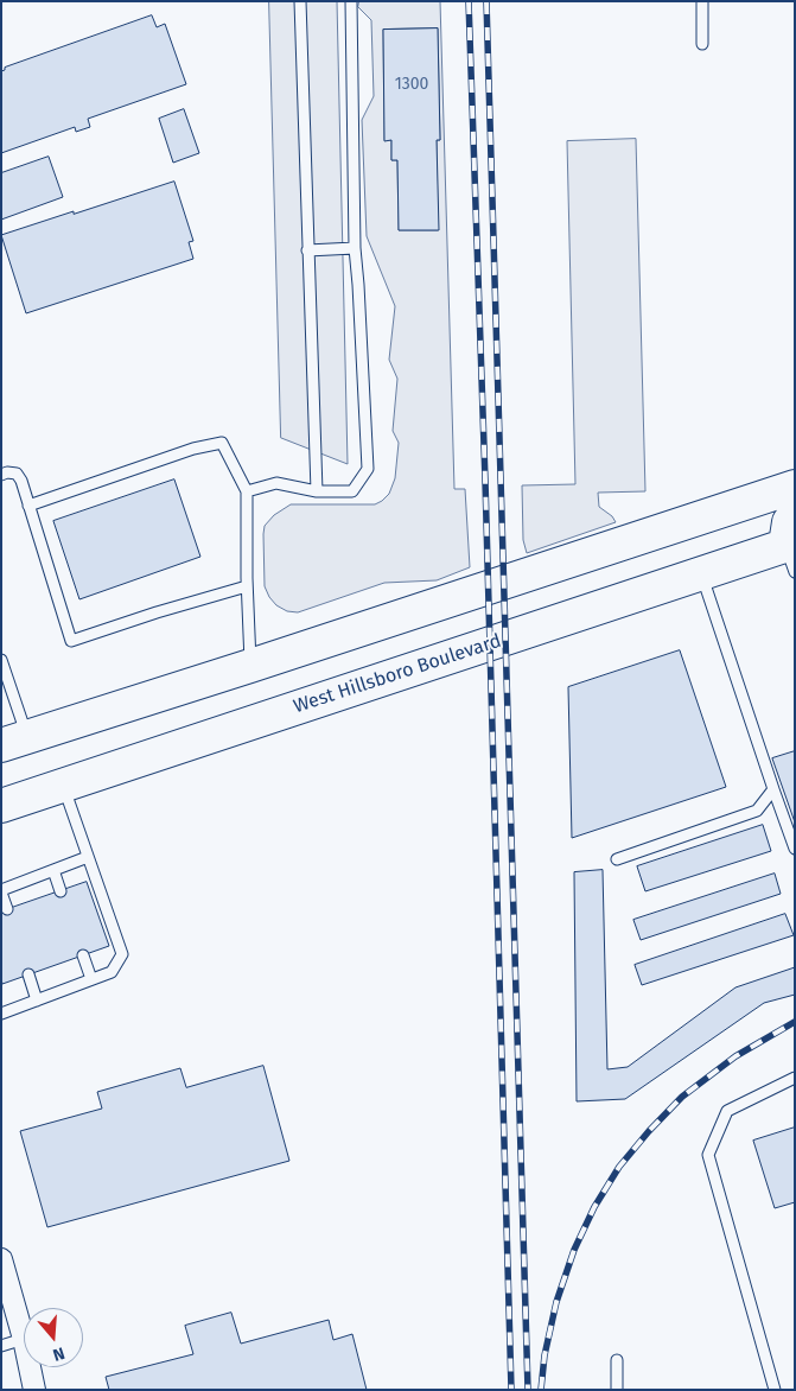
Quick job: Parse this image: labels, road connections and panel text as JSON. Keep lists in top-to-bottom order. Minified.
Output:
{"streets":{"main road":["West Hillsboro Boulevard"]},"house_numbers":["1300"],"north":"bottom"}
